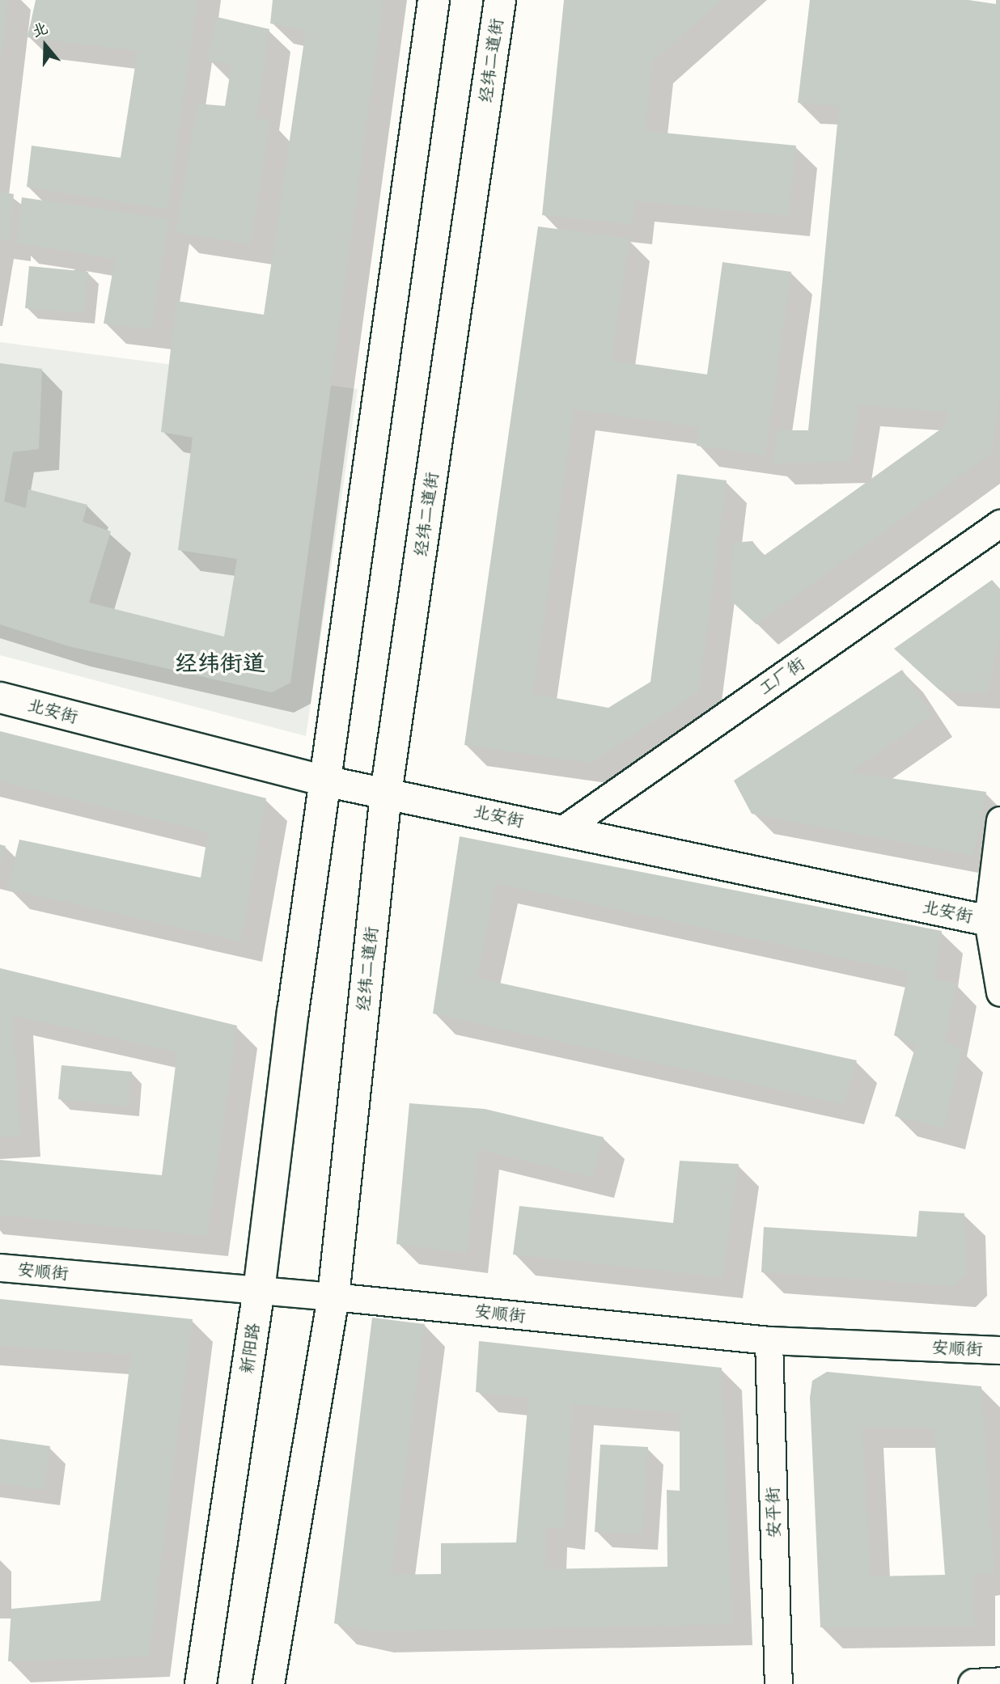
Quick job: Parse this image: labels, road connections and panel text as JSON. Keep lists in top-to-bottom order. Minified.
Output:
{"streets":{"highway":["经纬二道街","新阳路"],"main road":["北安街"],"street":["工厂街","安顺街","安平街"]},"crossings":[["经纬二道街","北安街"],["经纬二道街","安顺街"],["工厂街","北安街"],["北安街","新阳路"],["安顺街","新阳路"],["安顺街","安平街"]],"districts":["经纬街道"],"north":"top"}
